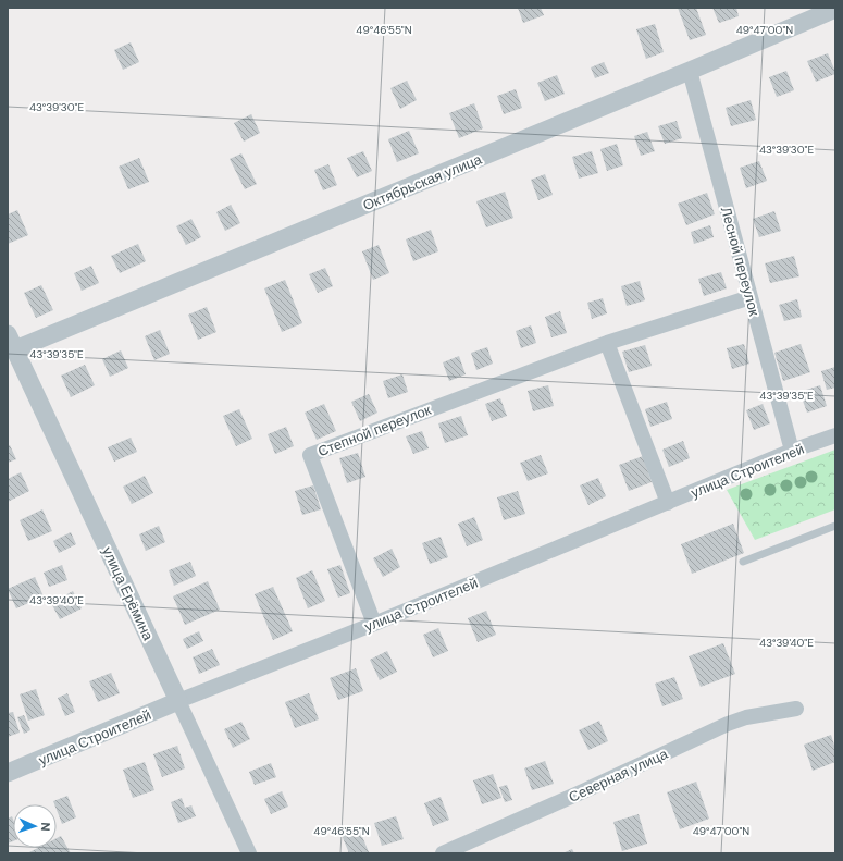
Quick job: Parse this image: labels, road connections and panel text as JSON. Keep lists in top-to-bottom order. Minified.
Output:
{"streets":{"street":["Октябрьская улица","Лесной переулок","Степной переулок","улица Строителей","улица Ерёмина","Северная улица"]},"crossings":[["Октябрьская улица","Лесной переулок"],["Октябрьская улица","улица Ерёмина"],["Лесной переулок","Степной переулок"],["Лесной переулок","улица Строителей"],["Степной переулок","улица Строителей"],["улица Строителей","улица Ерёмина"]],"north":"right","coordinates":["49°46'55\"N","49°47'00\"N","43°39'30\"E","43°39'35\"E","43°39'40\"E"]}
